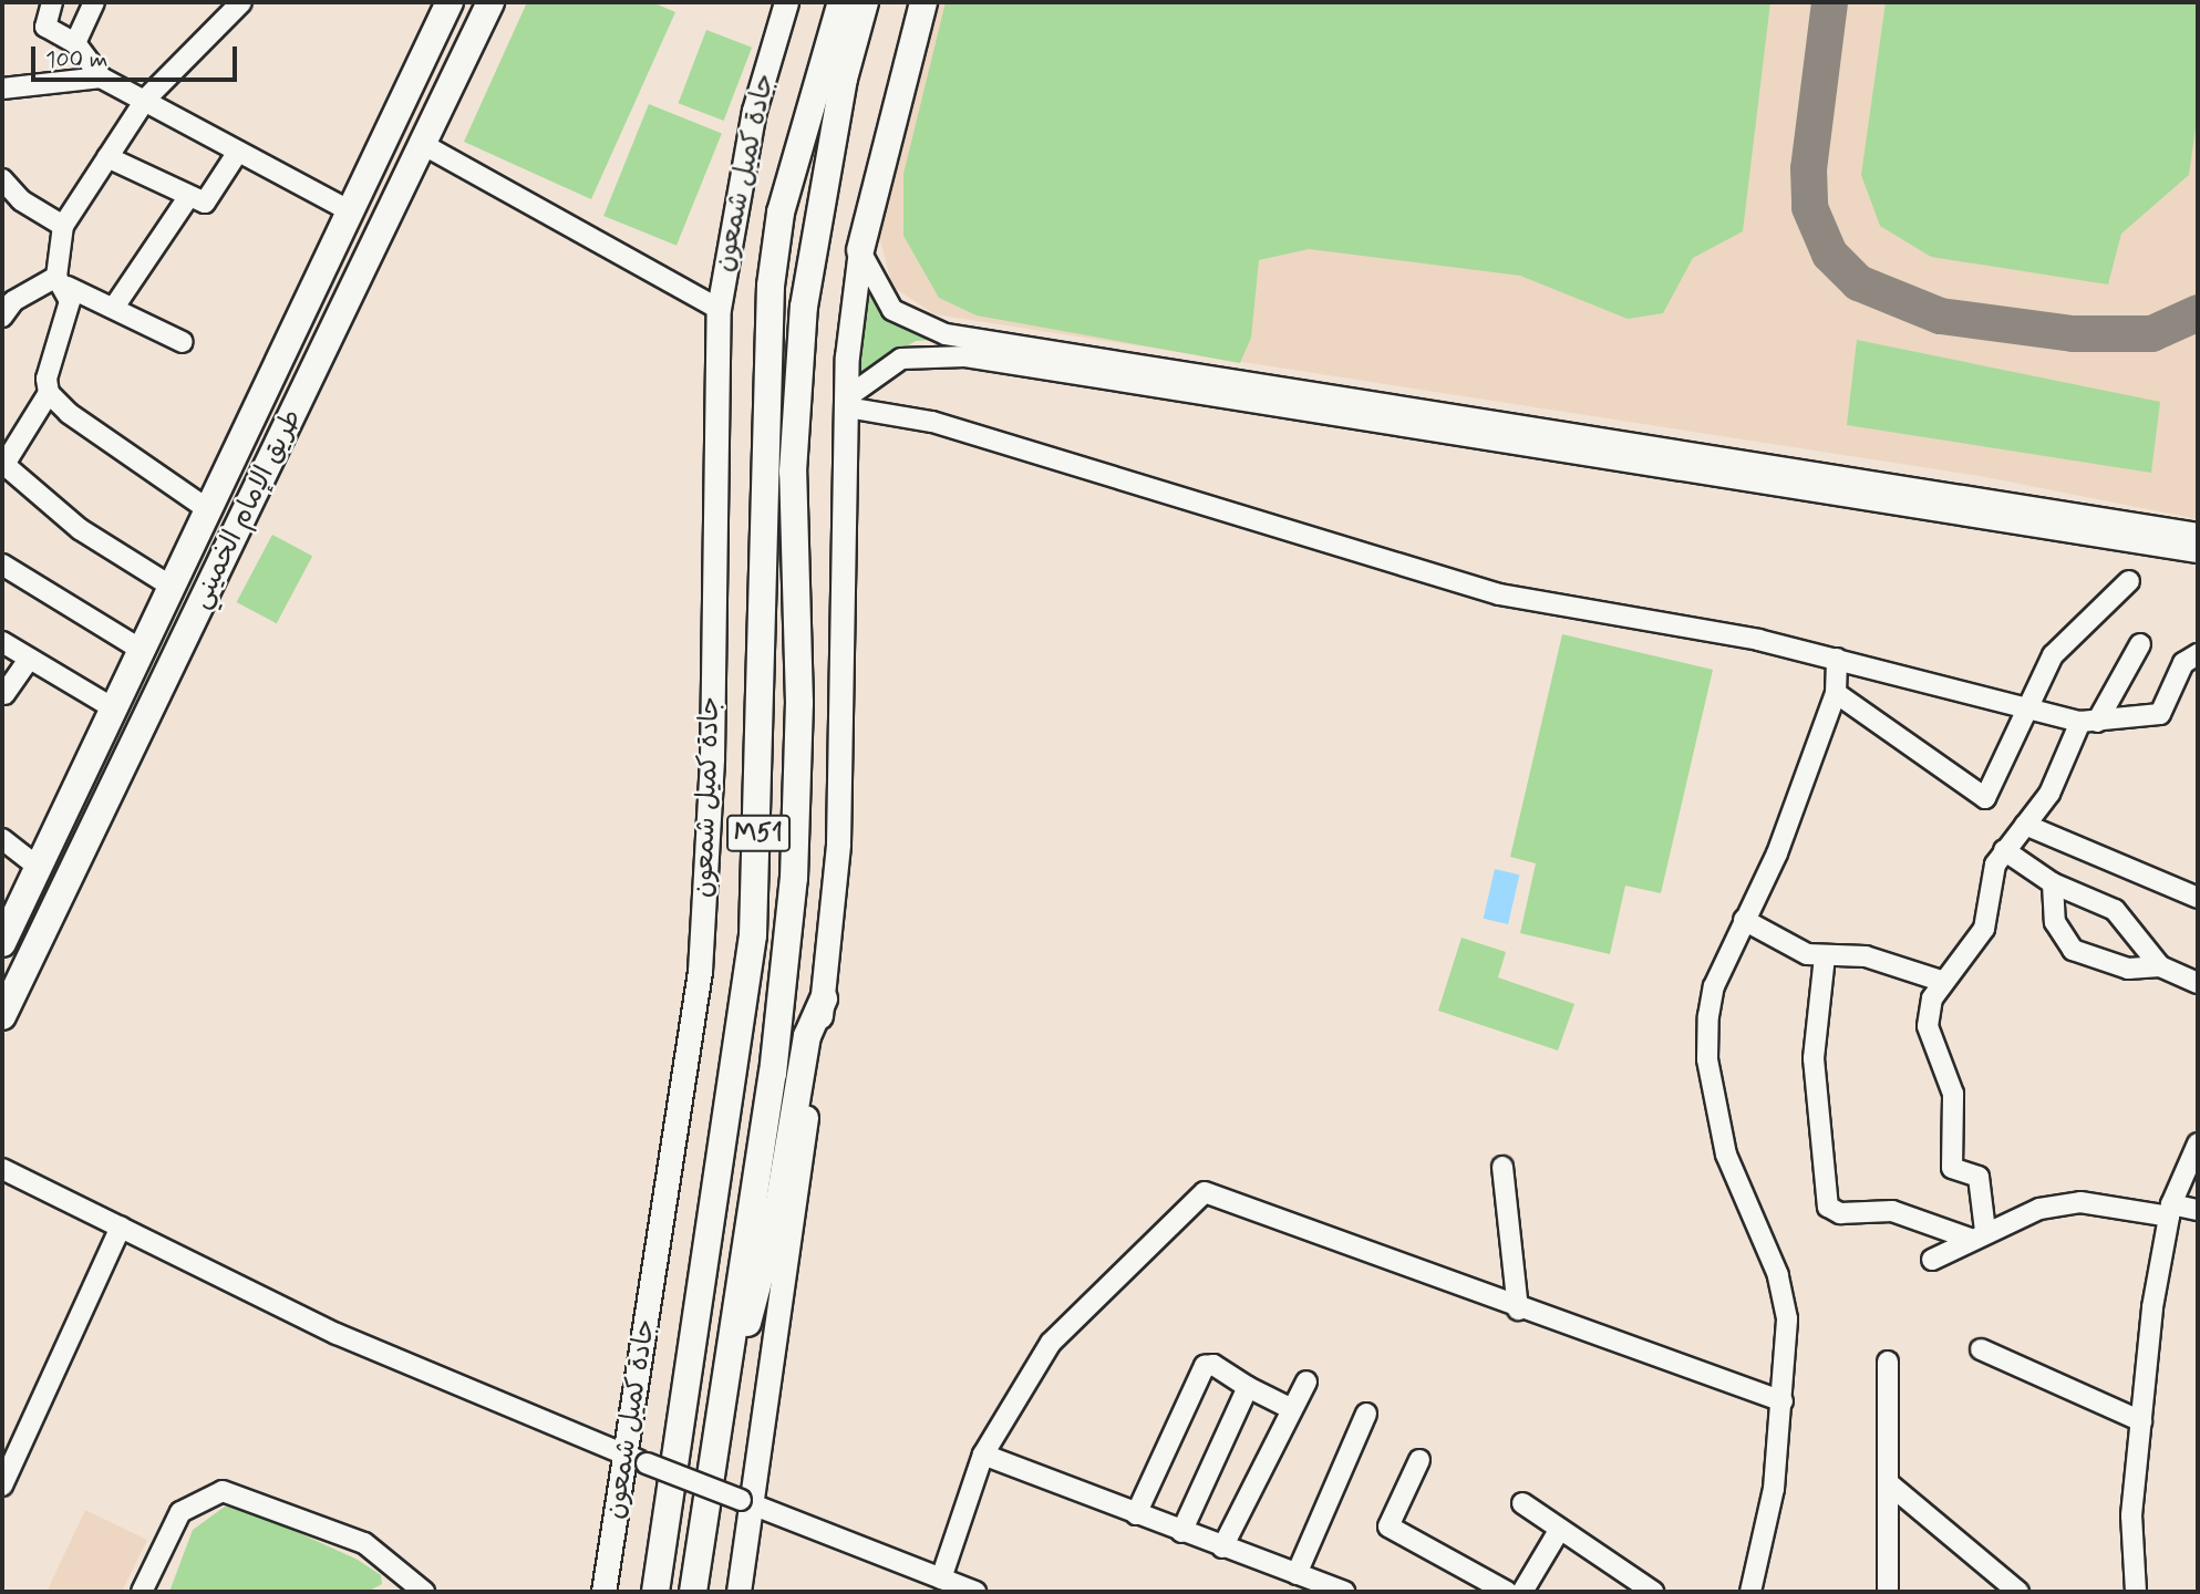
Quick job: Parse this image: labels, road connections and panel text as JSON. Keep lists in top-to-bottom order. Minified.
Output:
{"streets":{"highway":["جادة كميل شمعون","طريق الإمام الخميني","M51"]},"crossings":[["جادة كميل شمعون","M51"]],"scale_bar":"100 m"}
